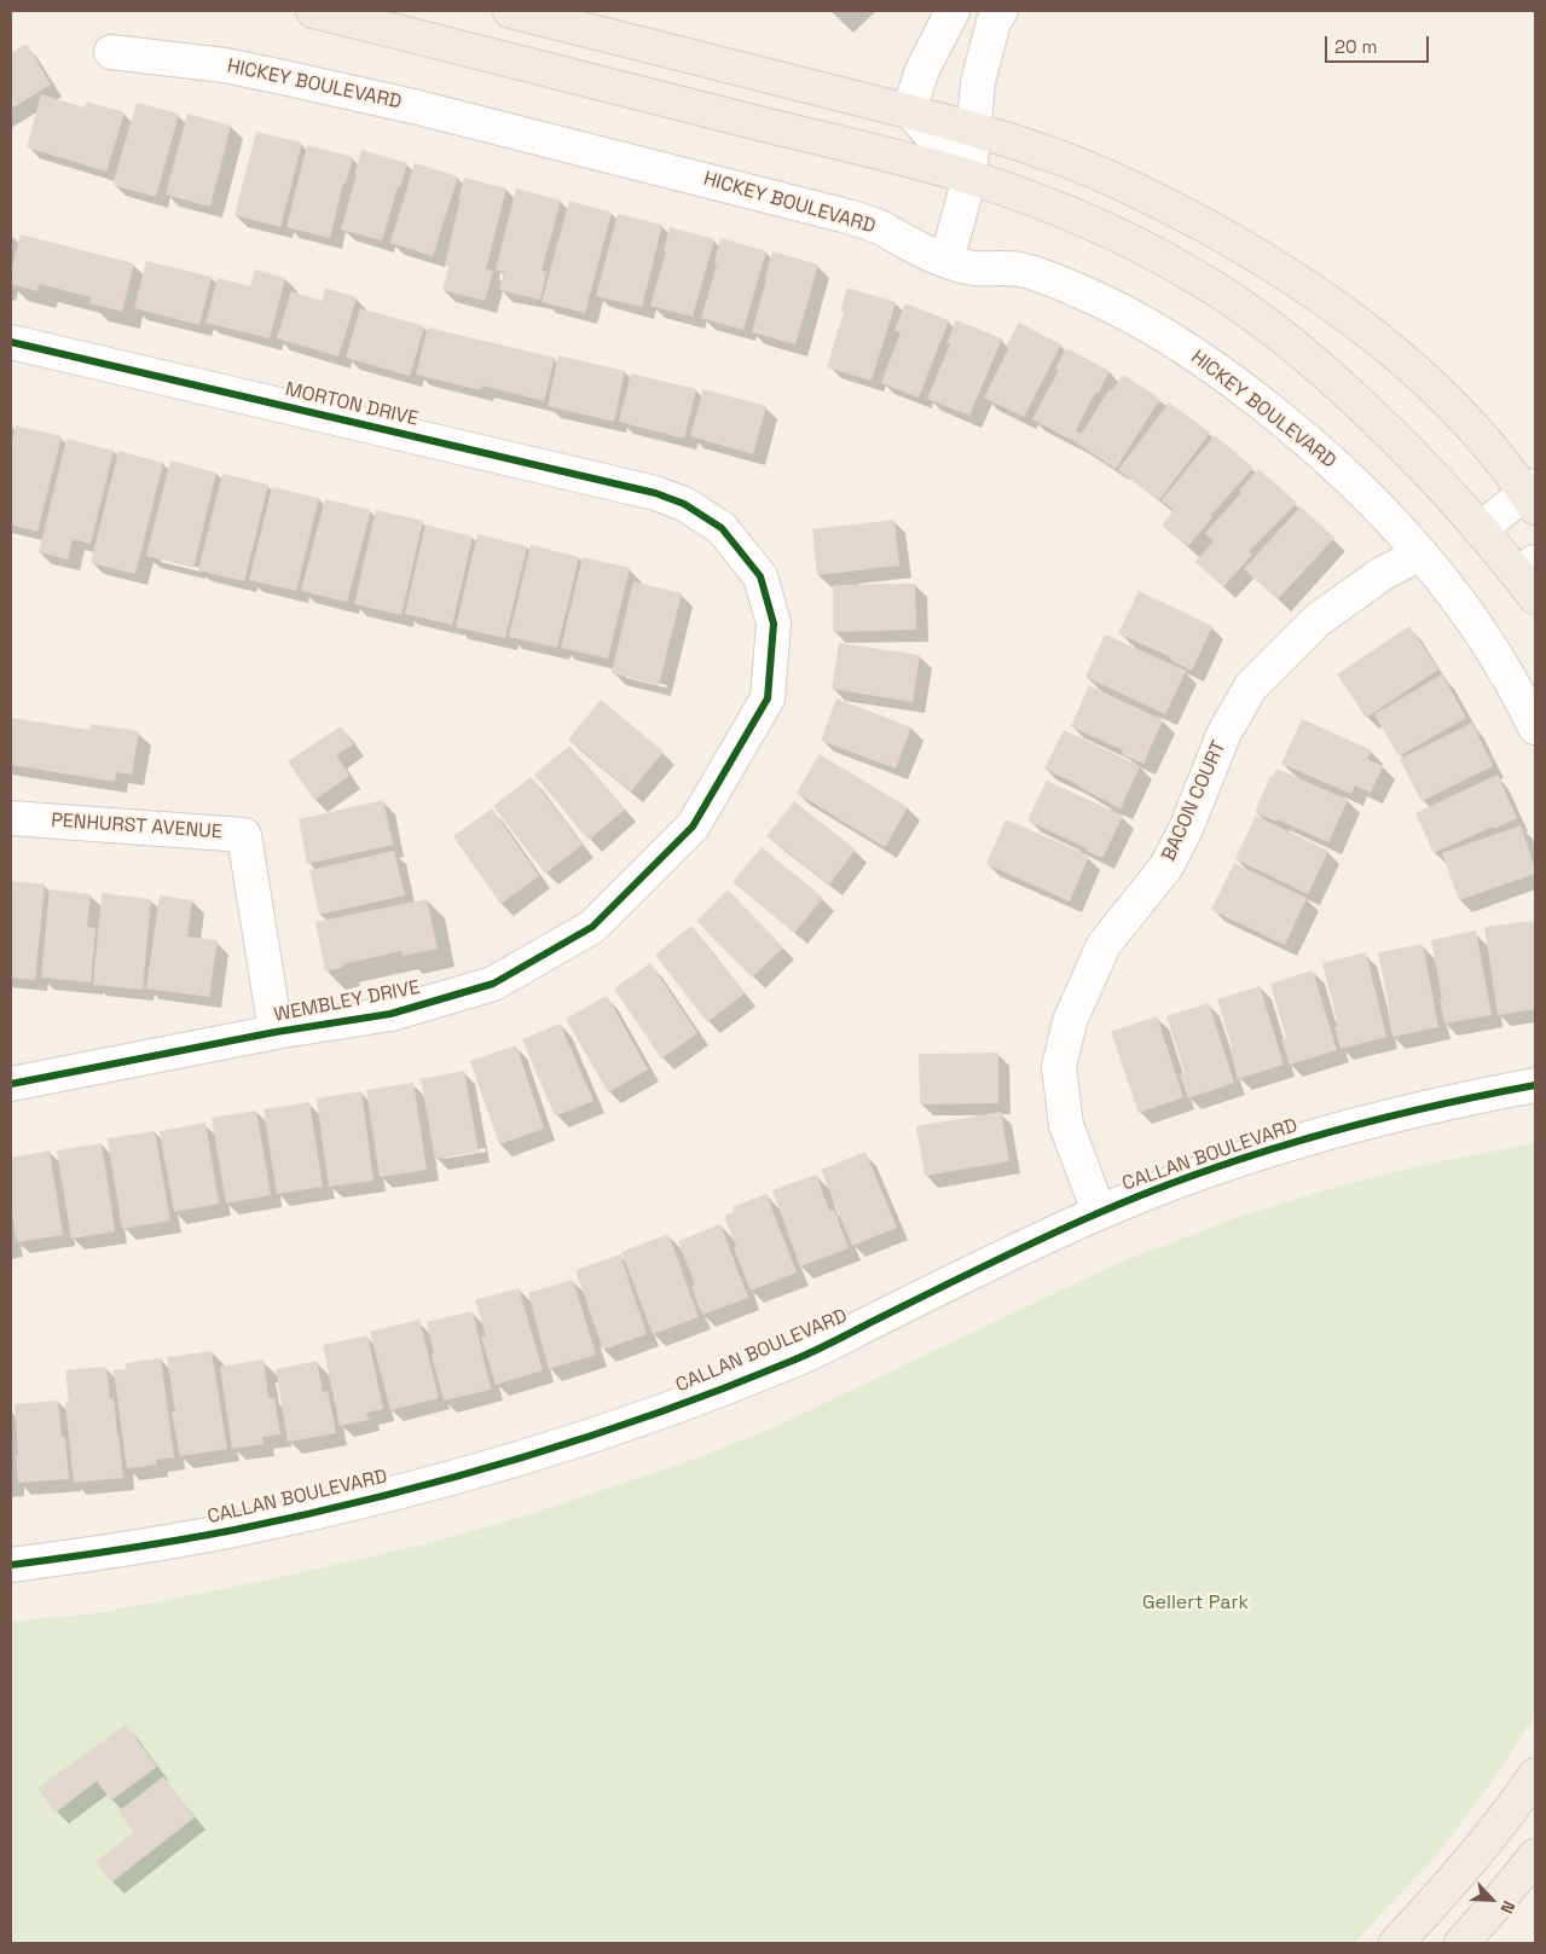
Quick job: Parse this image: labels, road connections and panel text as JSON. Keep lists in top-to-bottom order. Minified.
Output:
{"streets":{"street":["HICKEY BOULEVARD","MORTON DRIVE","BACON COURT","PENHURST AVENUE","WEMBLEY DRIVE","CALLAN BOULEVARD"]},"crossings":[["HICKEY BOULEVARD","BACON COURT"],["MORTON DRIVE","WEMBLEY DRIVE"],["BACON COURT","CALLAN BOULEVARD"],["PENHURST AVENUE","WEMBLEY DRIVE"]],"parks":["Gellert Park"],"scale_bar":"20 m","north":"bottom right"}
